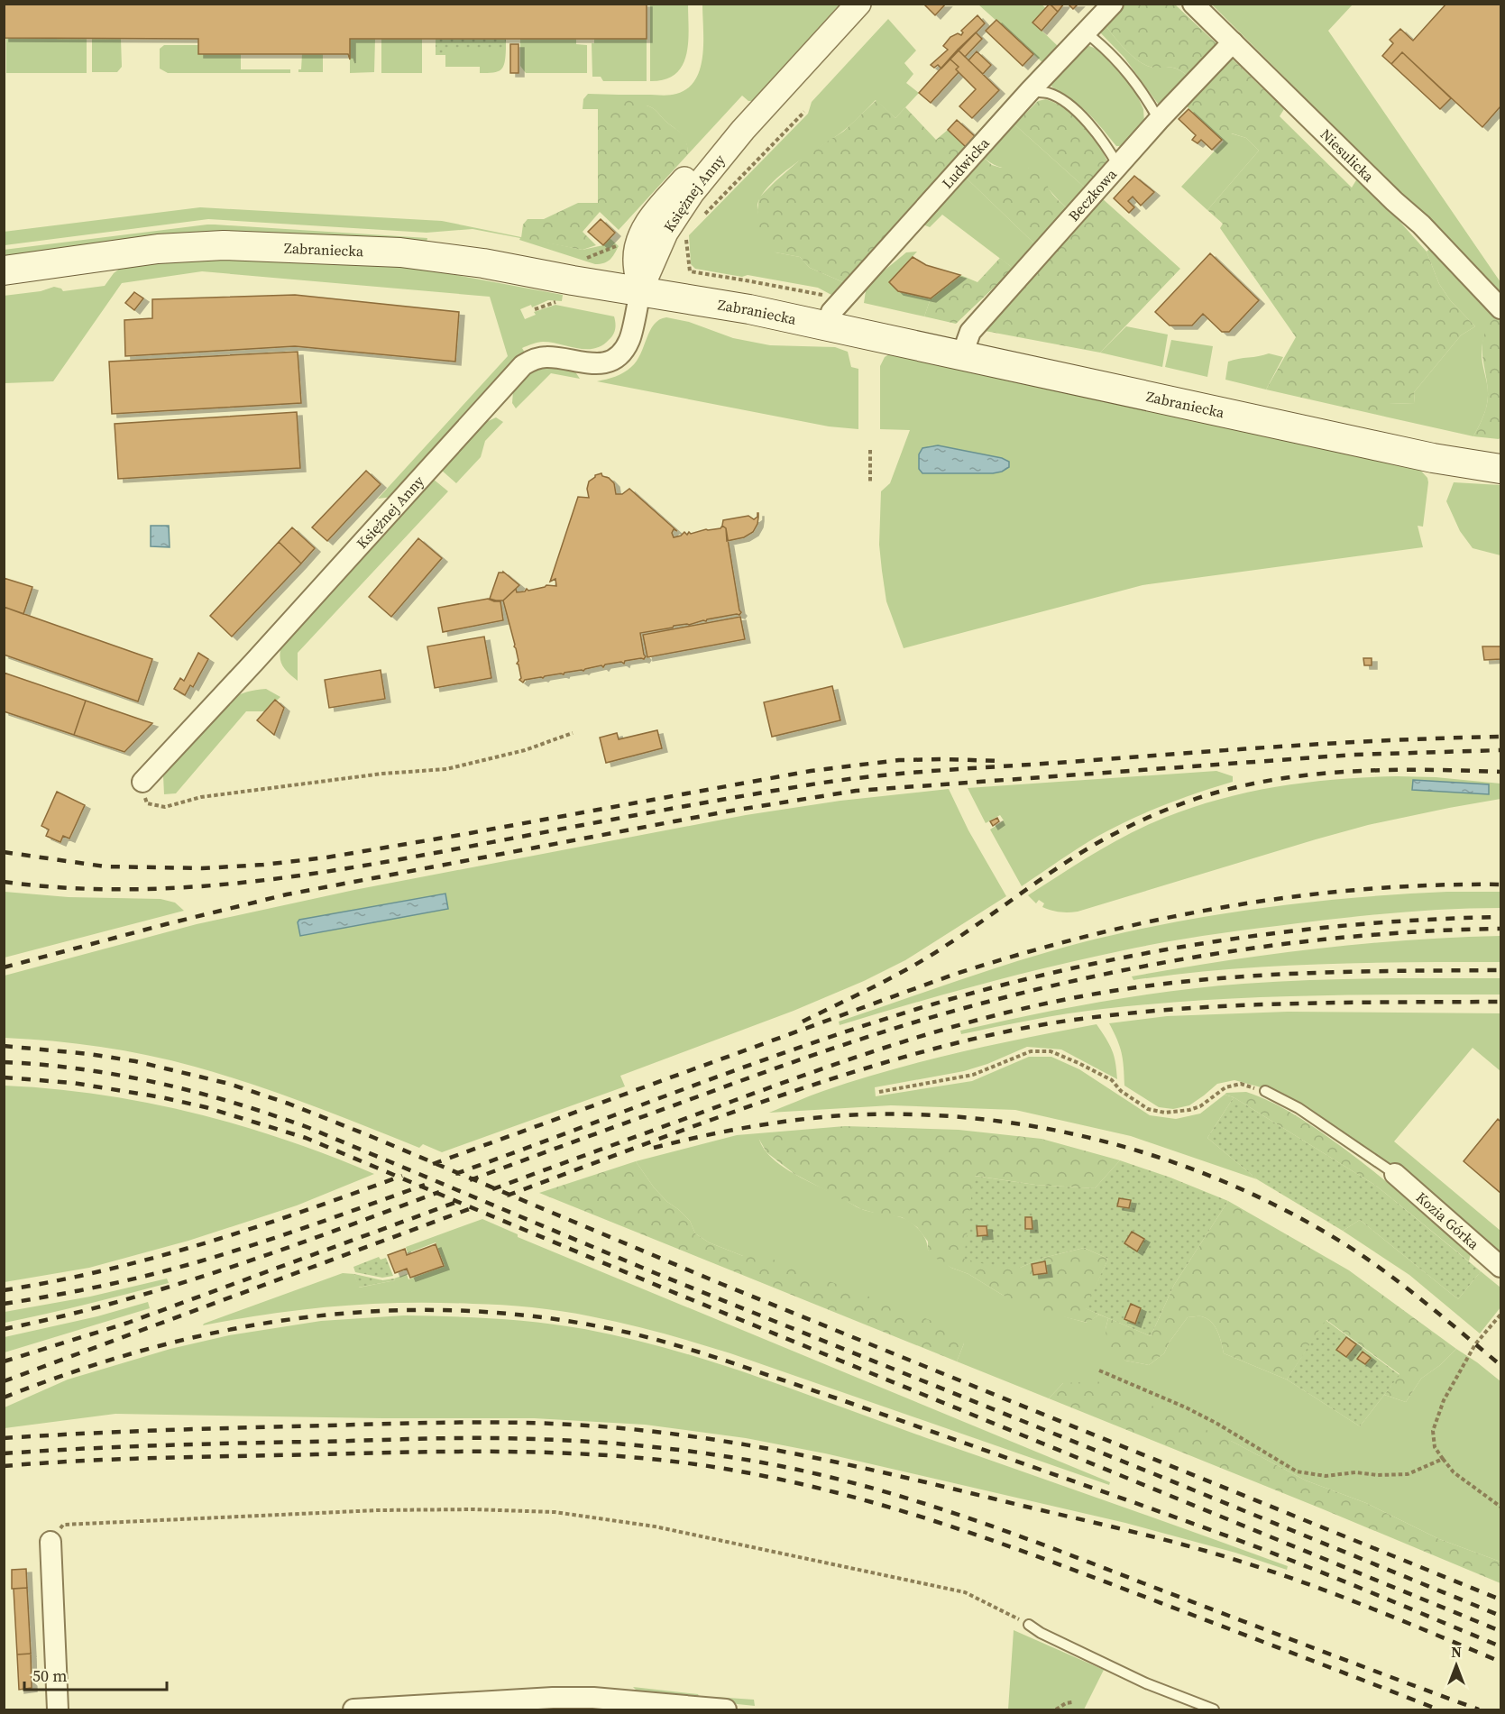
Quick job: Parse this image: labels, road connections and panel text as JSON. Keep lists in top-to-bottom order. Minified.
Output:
{"streets":{"main road":["Zabraniecka"],"street":["Niesulicka","Ludwicka","Księżnej Anny","Beczkowa","Kozia Górka"]},"crossings":[["Niesulicka","Beczkowa"],["Ludwicka","Zabraniecka"],["Księżnej Anny","Zabraniecka"],["Beczkowa","Zabraniecka"]],"scale_bar":"50 m","north":"top"}
